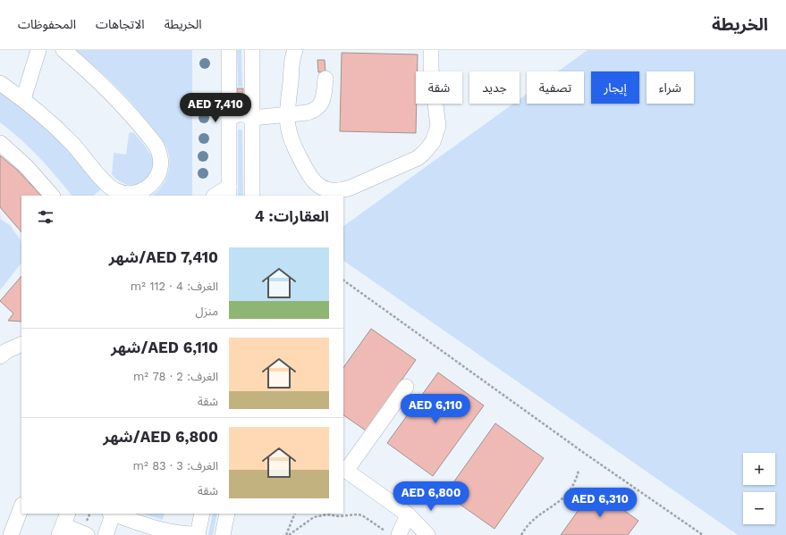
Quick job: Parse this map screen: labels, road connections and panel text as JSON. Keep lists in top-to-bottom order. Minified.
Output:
{"page":{"header":"الخريطة","nav":["الخريطة","الاتجاهات","المحفوظات"],"chip":["شراء","إيجار","تصفية","جديد","شقة"],"price":["AED 7,410","AED 6,110","AED 6,800","AED 6,310"],"heading":"العقارات: 4","list":[{"name":"AED 7,410/شهر","note":"الغرف: 4 · 112 m² · منزل"},{"name":"AED 6,110/شهر","note":"الغرف: 2 · 78 m² · شقة"},{"name":"AED 6,800/شهر","note":"الغرف: 3 · 83 m² · شقة"}],"map_buttons":["+","−"]}}
